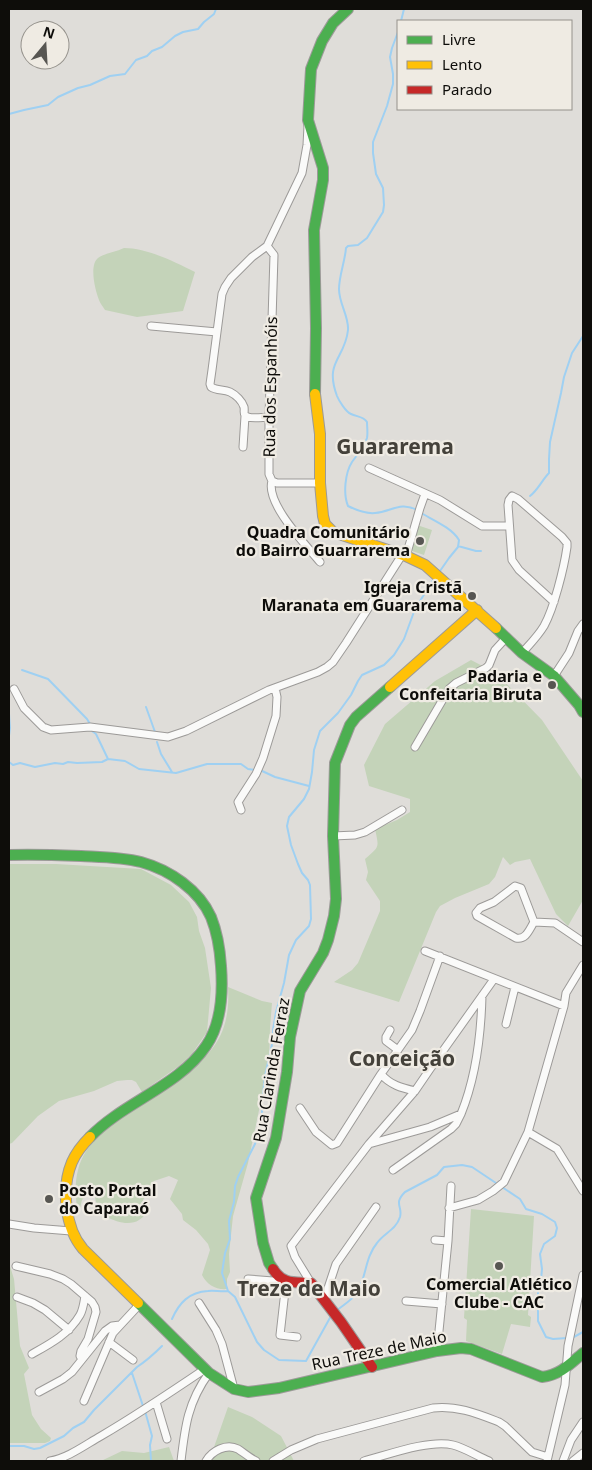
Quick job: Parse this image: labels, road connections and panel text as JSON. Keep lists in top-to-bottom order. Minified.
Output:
{"streets":{"main road":["Rua Clarinda Ferraz","Rua Treze de Maio"],"street":["Rua dos Espanhóis"]},"districts":["Guararema","Conceição","Treze de Maio"],"places":["Quadra Comunitário do Bairro Guarrarema","Igreja Cristã Maranata em Guararema","Padaria e Confeitaria Biruta","Posto Portal do Caparaó","Comercial Atlético Clube - CAC"],"legend":["Livre","Lento","Parado"],"north":"top"}
